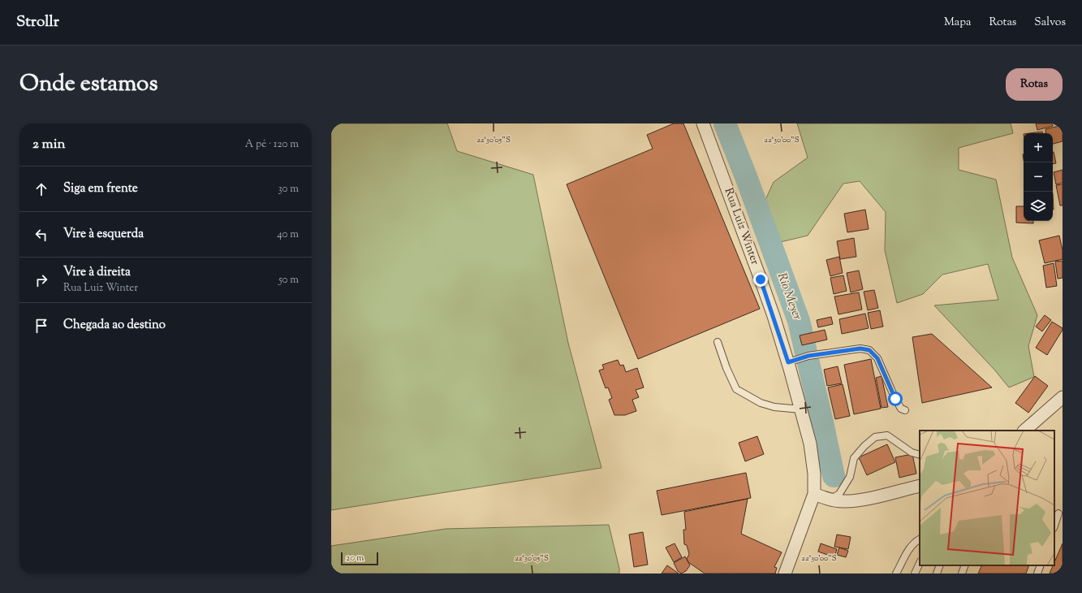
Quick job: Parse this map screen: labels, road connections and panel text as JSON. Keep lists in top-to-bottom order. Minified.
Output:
{"streets":{"street":["Rua Luiz Winter"]},"water":["Rio Meyer"],"scale_bar":"20 m","page":{"header":"Strollr","nav":["Mapa","Rotas","Salvos"],"title":"Onde estamos","buttons":"Rotas","heading":["2 min","A pé · 120 m"],"map_buttons":["+","−"],"list":[["Siga em frente","30 m"],["Vire à esquerda","40 m"],["Vire à direita","Rua Luiz Winter","50 m"],"Chegada ao destino"],"scale":"20 m"},"coordinates":["22°30'05\"S","22°30'00\"S"]}
